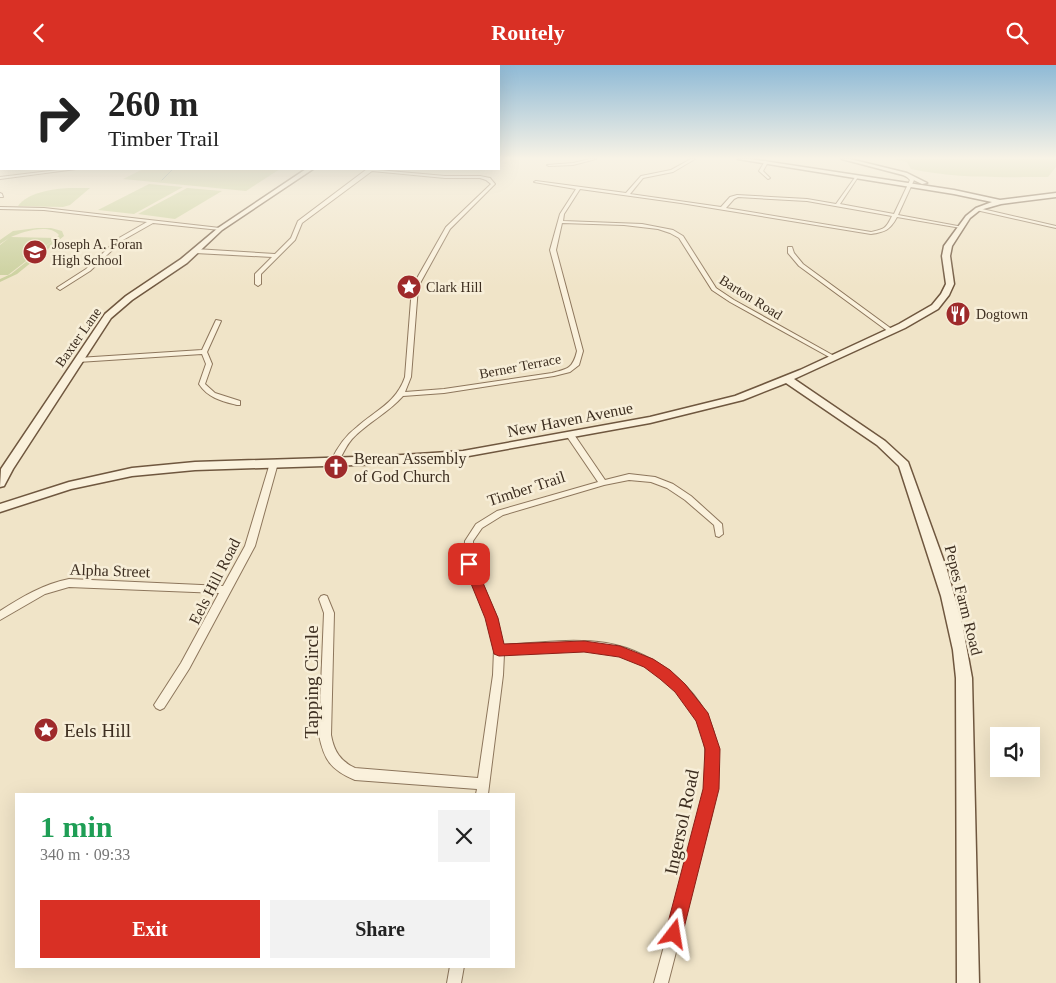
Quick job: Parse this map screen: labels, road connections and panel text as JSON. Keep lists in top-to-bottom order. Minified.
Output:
{"streets":{"main road":["Baxter Lane","New Haven Avenue","Pepes Farm Road"],"street":["Barton Road","Berner Terrace","Timber Trail","Alpha Street","Eels Hill Road","Tapping Circle","Ingersol Road"]},"crossings":[["Barton Road","Berner Terrace"],["Barton Road","New Haven Avenue"],["New Haven Avenue","Eels Hill Road"],["New Haven Avenue","Pepes Farm Road"],["Timber Trail","Tapping Circle"],["Timber Trail","Ingersol Road"],["Alpha Street","Eels Hill Road"]],"places":{"school or university":["Joseph A. Foran High School"],"place":["Clark Hill","Eels Hill"],"restaurant":["Dogtown"],"church":["Berean Assembly of God Church"]},"page":{"header":"Routely","turn":["260 m","Timber Trail"],"heading":["1 min","340 m · 09:33"],"buttons":["Exit","Share"]}}
